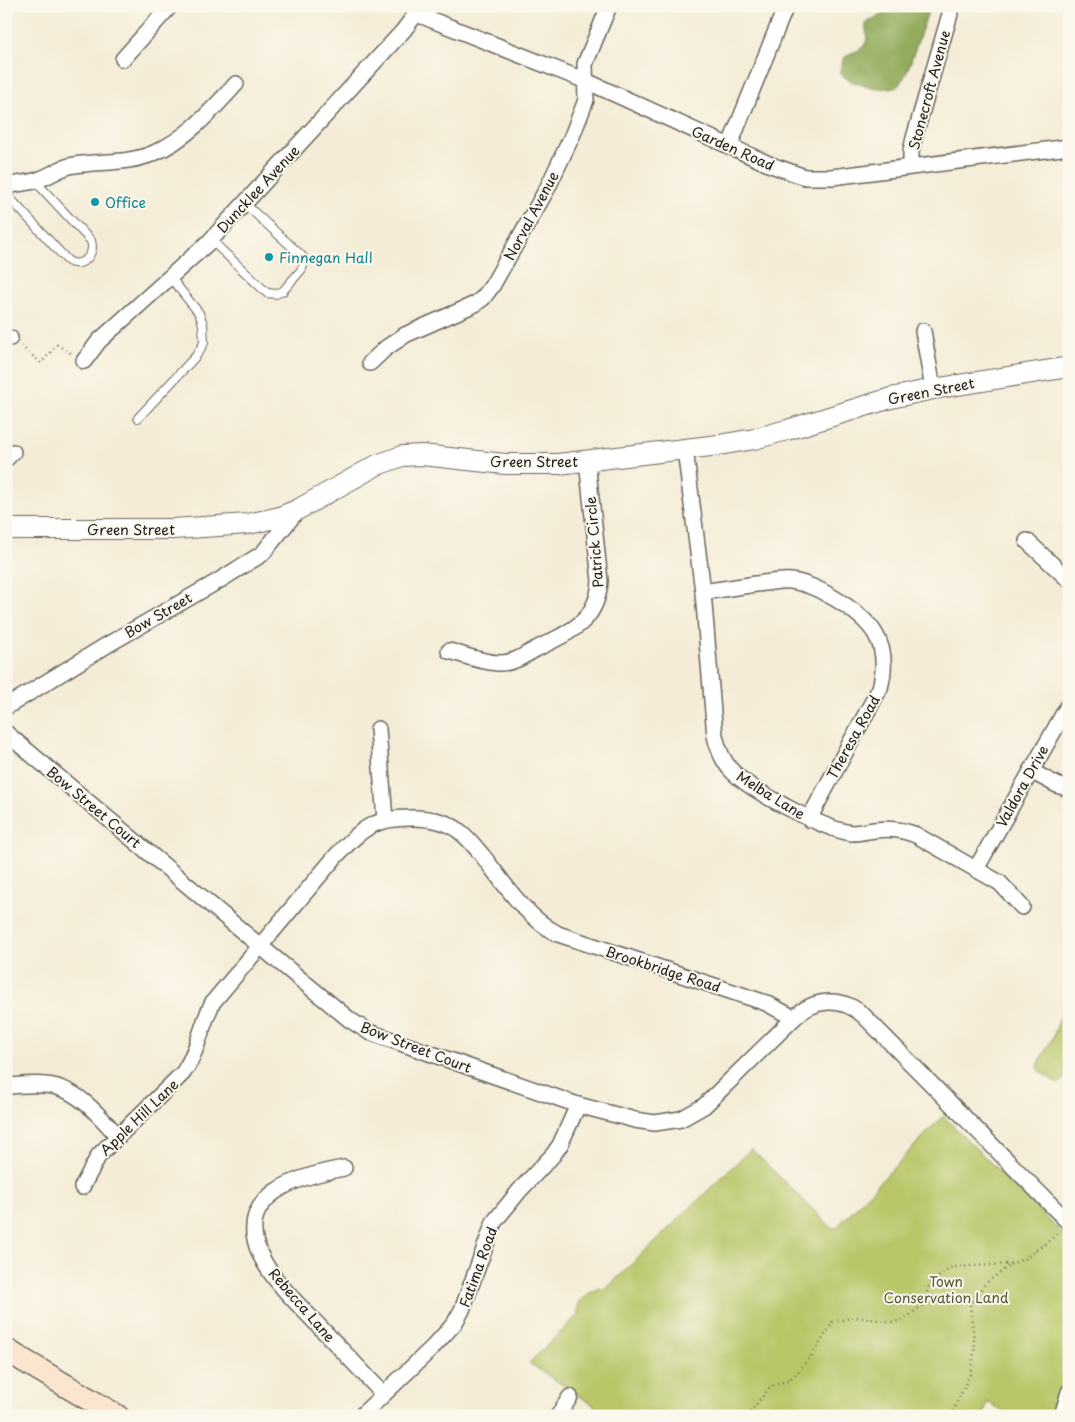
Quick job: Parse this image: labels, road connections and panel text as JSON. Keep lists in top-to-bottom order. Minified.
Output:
{"streets":{"street":["Stonecroft Avenue","Garden Road","Duncklee Avenue","Norval Avenue","Green Street","Patrick Circle","Bow Street","Theresa Road","Valdora Drive","Melba Lane","Bow Street Court","Brookbridge Road","Apple Hill Lane","Fatima Road","Rebecca Lane"]},"crossings":[["Stonecroft Avenue","Garden Road"],["Garden Road","Duncklee Avenue"],["Garden Road","Norval Avenue"],["Green Street","Patrick Circle"],["Green Street","Bow Street"],["Green Street","Melba Lane"],["Theresa Road","Melba Lane"],["Valdora Drive","Melba Lane"],["Bow Street Court","Brookbridge Road"],["Bow Street Court","Apple Hill Lane"],["Bow Street Court","Fatima Road"],["Brookbridge Road","Apple Hill Lane"],["Fatima Road","Rebecca Lane"]],"parks":["Town Conservation Land"],"places":["Office","Finnegan Hall"]}
